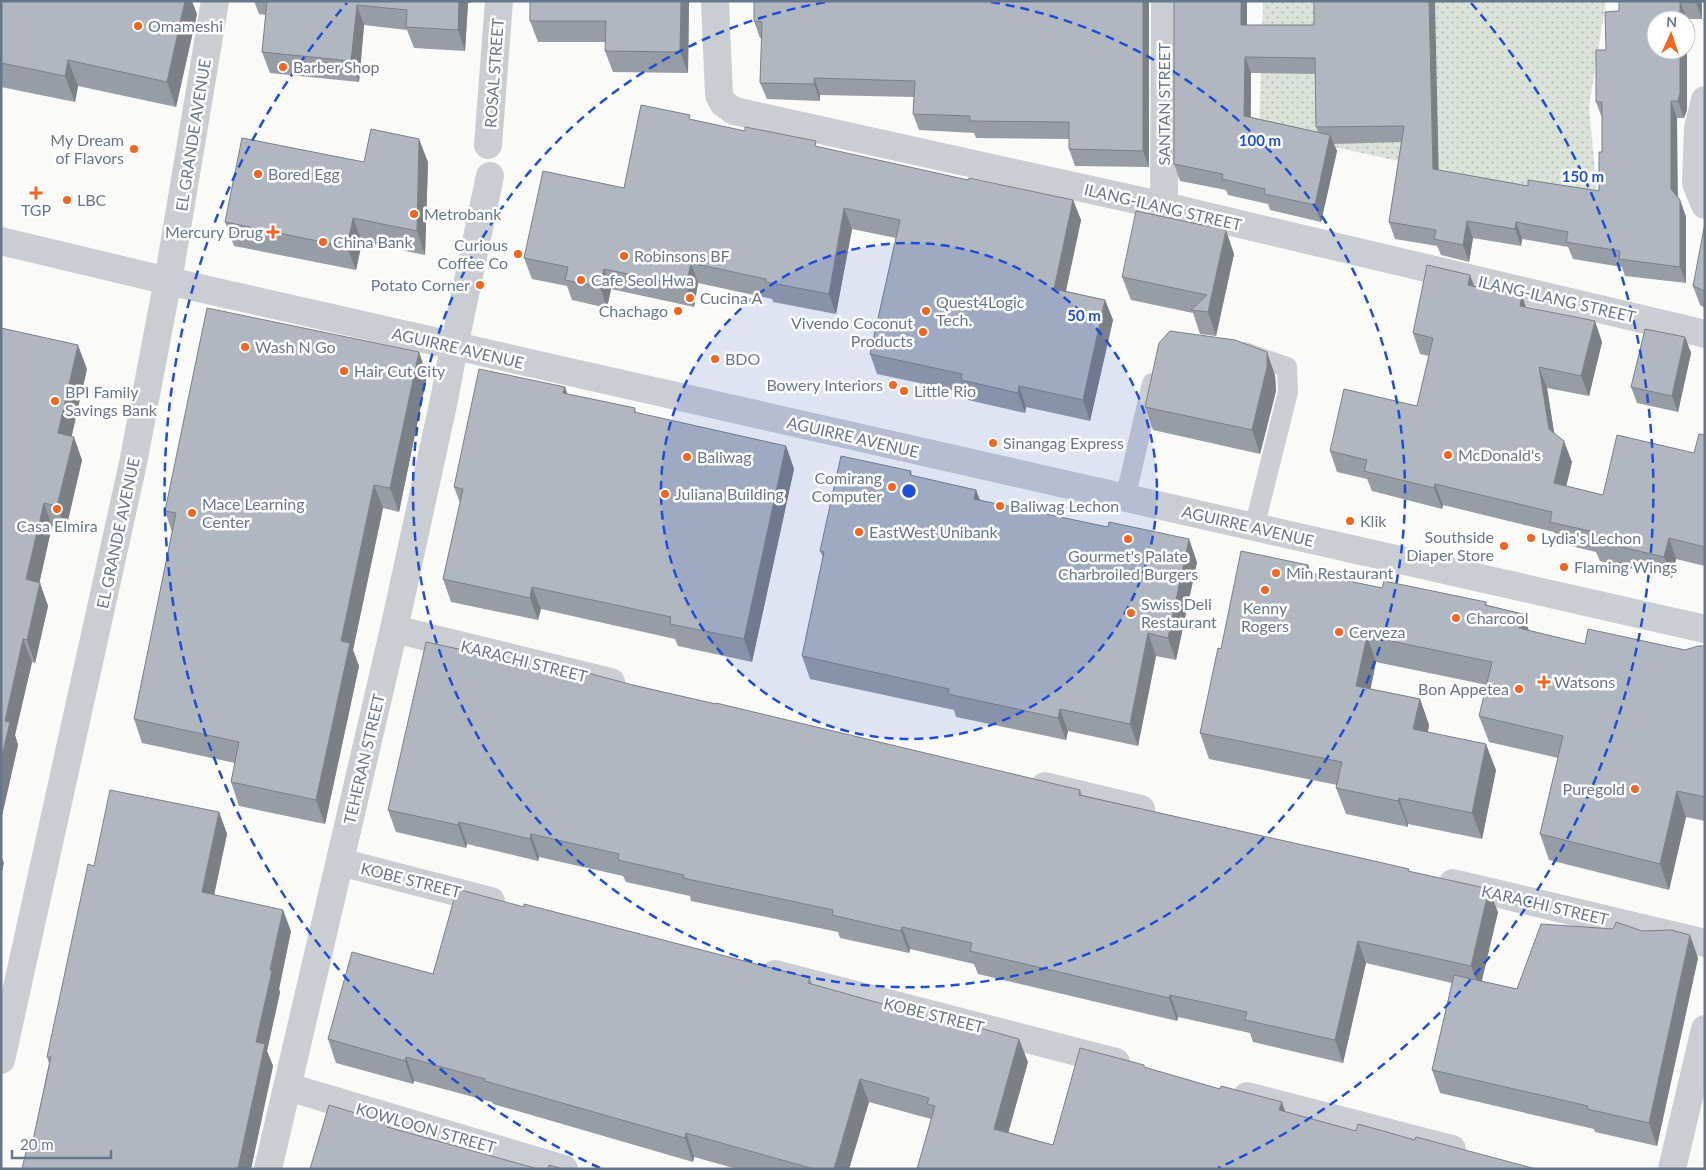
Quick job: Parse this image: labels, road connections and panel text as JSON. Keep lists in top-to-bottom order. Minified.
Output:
{"streets":{"street":["ROSAL STREET","SANTAN STREET","EL GRANDE AVENUE","ILANG-ILANG STREET","AGUIRRE AVENUE","KARACHI STREET","TEHERAN STREET","KOBE STREET","KOWLOON STREET"]},"crossings":[["SANTAN STREET","ILANG-ILANG STREET"],["EL GRANDE AVENUE","AGUIRRE AVENUE"],["AGUIRRE AVENUE","TEHERAN STREET"],["KARACHI STREET","TEHERAN STREET"],["TEHERAN STREET","KOBE STREET"],["TEHERAN STREET","KOWLOON STREET"]],"places":{"other":["Omameshi","Barber Shop","My Dream of Flavors","Bored Egg","LBC","Metrobank","China Bank","Curious Coffee Co","Robinsons BF","Cafe Seol Hwa","Potato Corner","Cucina A","Chachago","Quest4Logic Tech.","Vivendo Coconut Products","Wash N Go","BDO","Hair Cut City","Bowery Interiors","Little Rio","BPI Family Savings Bank","Sinangag Express","McDonald's","Baliwag","Comirang Computer","Juliana Building","Baliwag Lechon","Casa Elmira","Mace Learning Center","Klik","EastWest Unibank","Lydia's Lechon","Gourmet's Palate Charbroiled Burgers","Southside Diaper Store","Flaming Wings","Min Restaurant","Kenny Rogers","Swiss Deli Restaurant","Charcool","Cerveza","Bon Appetea","Puregold"],"health":["TGP","Mercury Drug","Watsons"]},"scale_bar":"20 m","north":"top","rings":["100 m","150 m","50 m"]}
